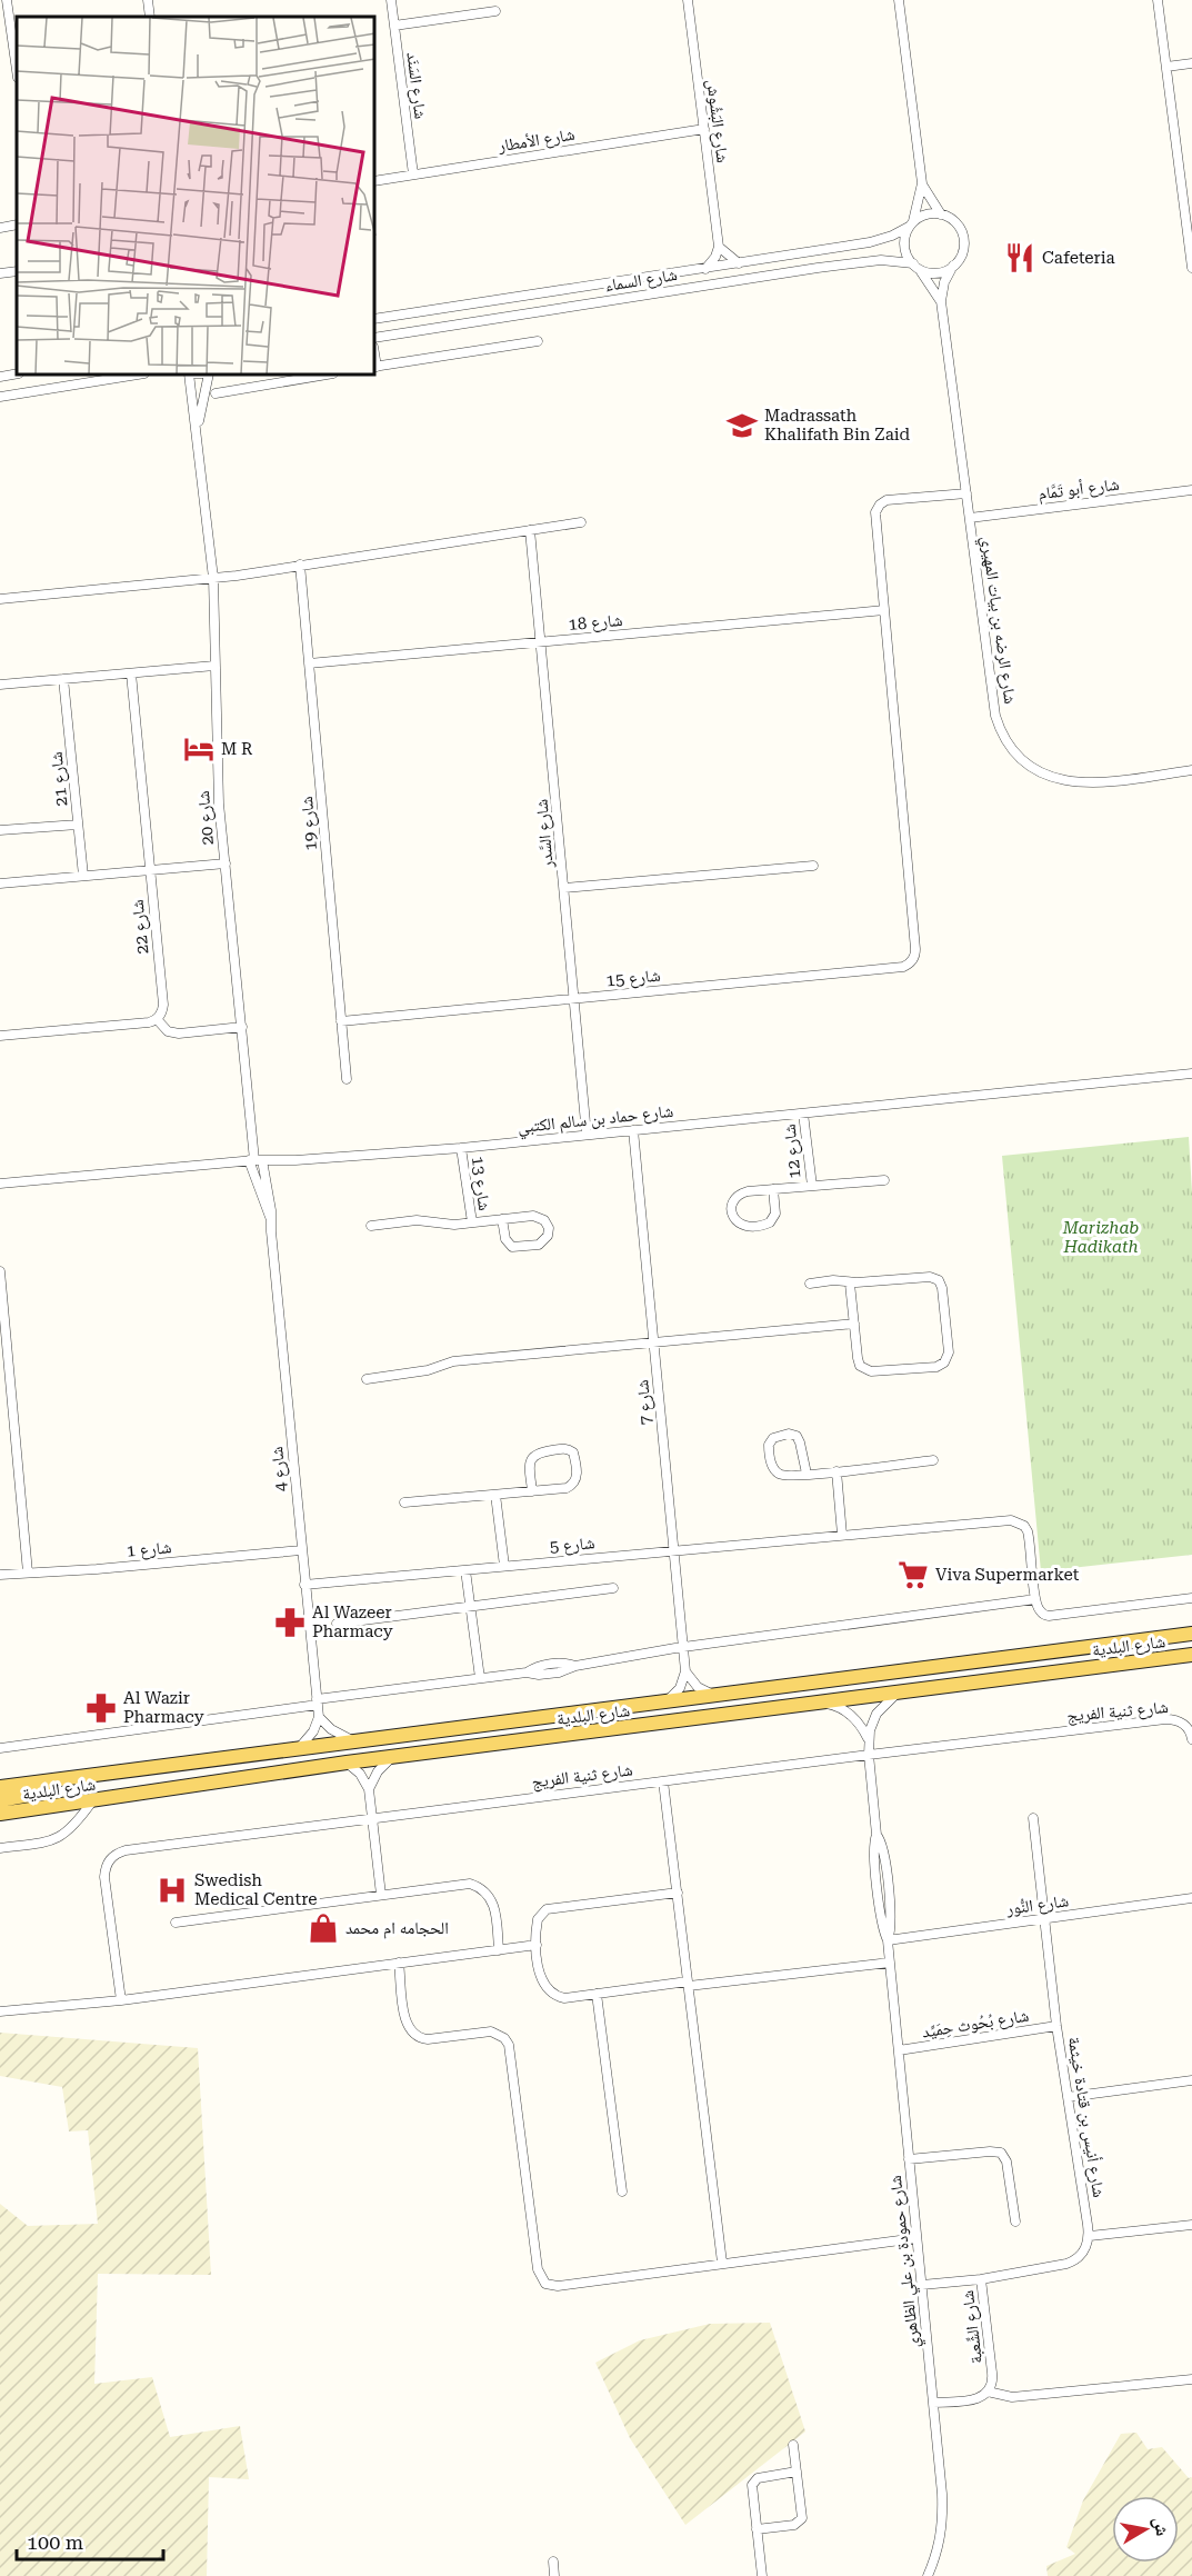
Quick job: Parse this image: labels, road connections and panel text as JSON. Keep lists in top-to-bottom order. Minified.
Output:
{"streets":{"main road":["شارع البلدية"],"street":["شارع السَنَد","شارع البَشُوش","شارع الأمطار","شارع السماء","شارع أبو تَمَّام","شارع الرضه بن بيات المهيري","شارع 18","شارع 21","شارع 20","شارع 19","شارع السَّدر","شارع 22","شارع 15","شارع حماد بن سالم الكتبي","شارع 12","شارع 13","شارع 7","شارع 4","شارع 5","شارع 1","شارع ثنية الفريج","شارع النُّور","شارع بُحُوث حِمَيِّد","شارع أنيس بن قتادة خيثمة","شارع حمودة بن علي الظاهري","شارع الشِّعبة"]},"crossings":[["شارع السَنَد","شارع الأمطار"],["شارع البَشُوش","شارع الأمطار"],["شارع السماء","شارع الرضه بن بيات المهيري"],["شارع أبو تَمَّام","شارع الرضه بن بيات المهيري"],["شارع 18","شارع 19"],["شارع 18","شارع السَّدر"],["شارع 18","شارع 15"],["شارع 20","شارع حماد بن سالم الكتبي"],["شارع 20","شارع 4"],["شارع 19","شارع 15"],["شارع السَّدر","شارع 15"],["شارع السَّدر","شارع حماد بن سالم الكتبي"],["شارع حماد بن سالم الكتبي","شارع 12"],["شارع حماد بن سالم الكتبي","شارع 13"],["شارع حماد بن سالم الكتبي","شارع 7"],["شارع حماد بن سالم الكتبي","شارع 4"],["شارع 7","شارع 5"],["شارع 4","شارع 5"],["شارع 4","شارع 1"],["شارع البلدية","شارع حمودة بن علي الظاهري"],["شارع ثنية الفريج","شارع حمودة بن علي الظاهري"],["شارع النُّور","شارع أنيس بن قتادة خيثمة"],["شارع النُّور","شارع حمودة بن علي الظاهري"],["شارع بُحُوث حِمَيِّد","شارع أنيس بن قتادة خيثمة"],["شارع بُحُوث حِمَيِّد","شارع حمودة بن علي الظاهري"]],"parks":["Marizhab Hadikath"],"places":{"restaurant":["Cafeteria"],"school or university":["Madrassath Khalifath Bin Zaid"],"hotel":["M R"],"supermarket":["Viva Supermarket"],"pharmacy":["Al Wazeer Pharmacy","Al Wazir Pharmacy"],"hospital":["Swedish Medical Centre"],"shop":["الحجامه ام محمد"]},"scale_bar":"100 m","north":"right"}
